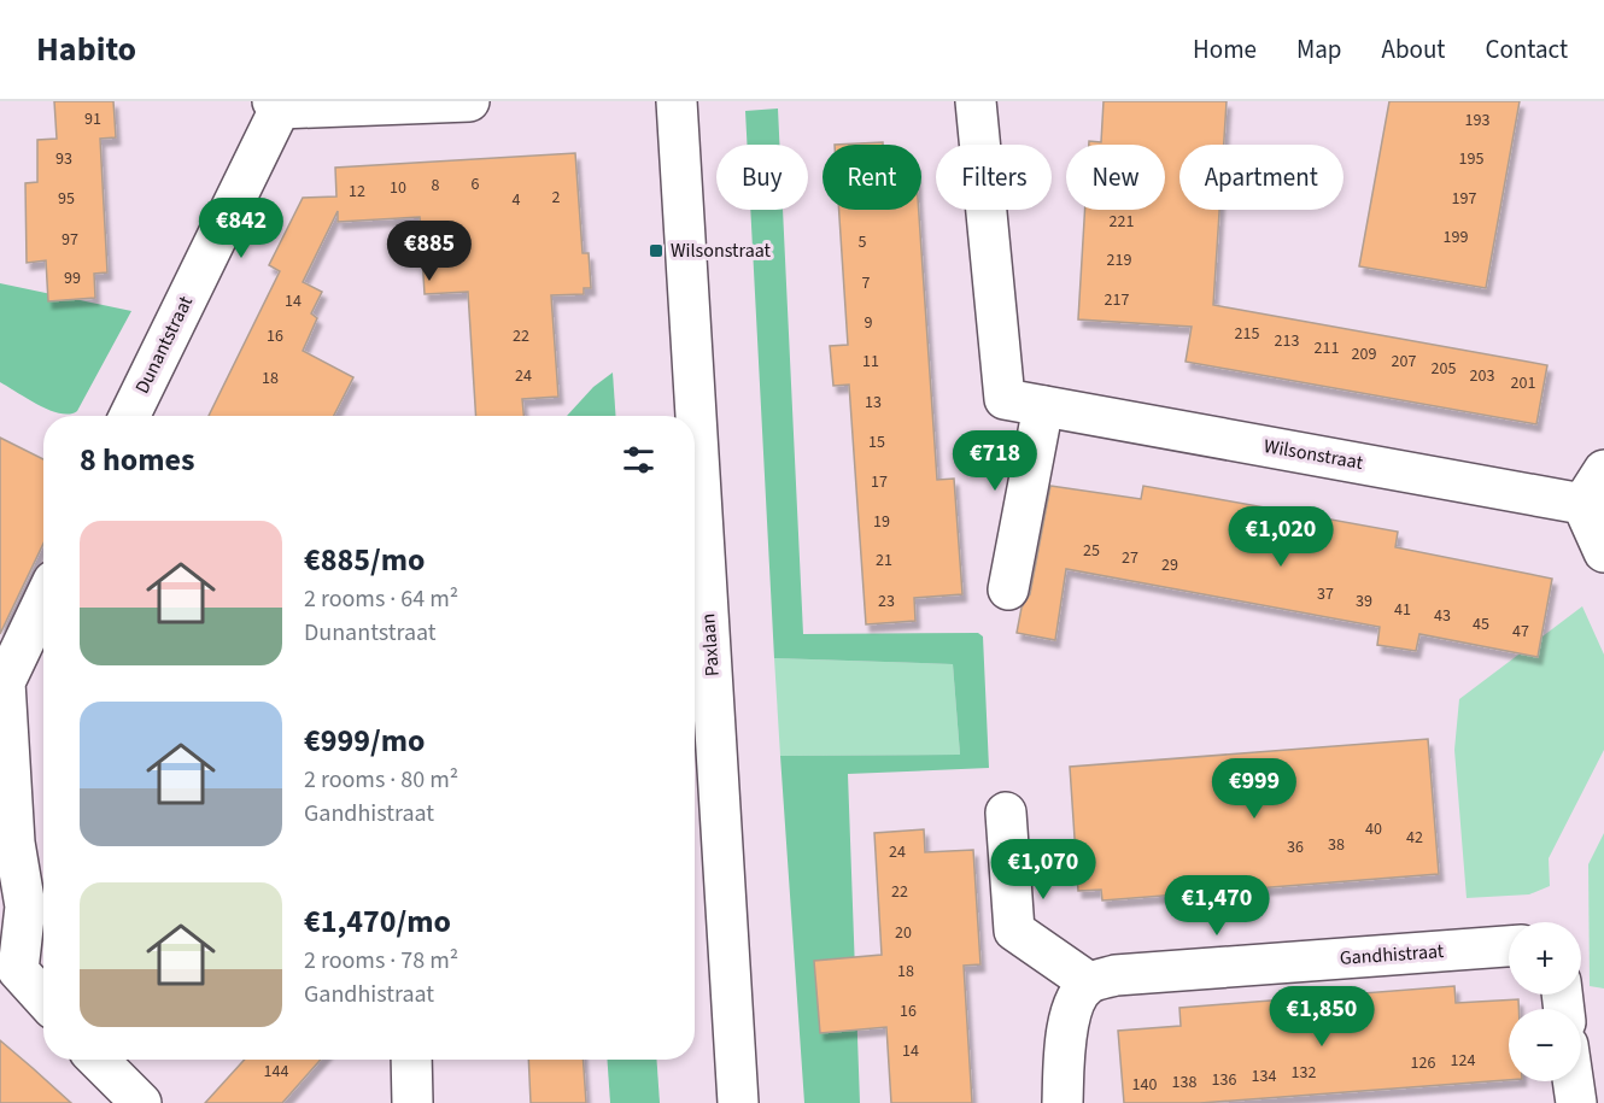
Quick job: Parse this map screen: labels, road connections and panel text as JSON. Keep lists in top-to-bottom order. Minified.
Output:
{"streets":{"street":["Dunantstraat","Wilsonstraat","Paxlaan","Gandhistraat"]},"places":{"transit":["Wilsonstraat"]},"house_numbers":["91","193","93","195","6","8","10","12","2","95","197","4","221","199","97","5","219","99","7","217","14","9","215","16","22","213","211","209","11","207","205","24","203","18","201","13","15","17","19","25","27","21","29","37","23","39","41","43","45","47","40","42","38","36","24","22","20","18","16","14","124","126","144","132","134","136","138","140"],"page":{"header":"Habito","nav":["Home","Map","About","Contact"],"chip":["Buy","Rent","Filters","New","Apartment"],"price":["€842","€885","€718","€1,020","€999","€1,070","€1,470","€1,850"],"heading":"8 homes","list":[{"name":"€885/mo","note":"2 rooms · 64 m² · Dunantstraat"},{"name":"€999/mo","note":"2 rooms · 80 m² · Gandhistraat"},{"name":"€1,470/mo","note":"2 rooms · 78 m² · Gandhistraat"}],"map_buttons":["+","−"]}}
